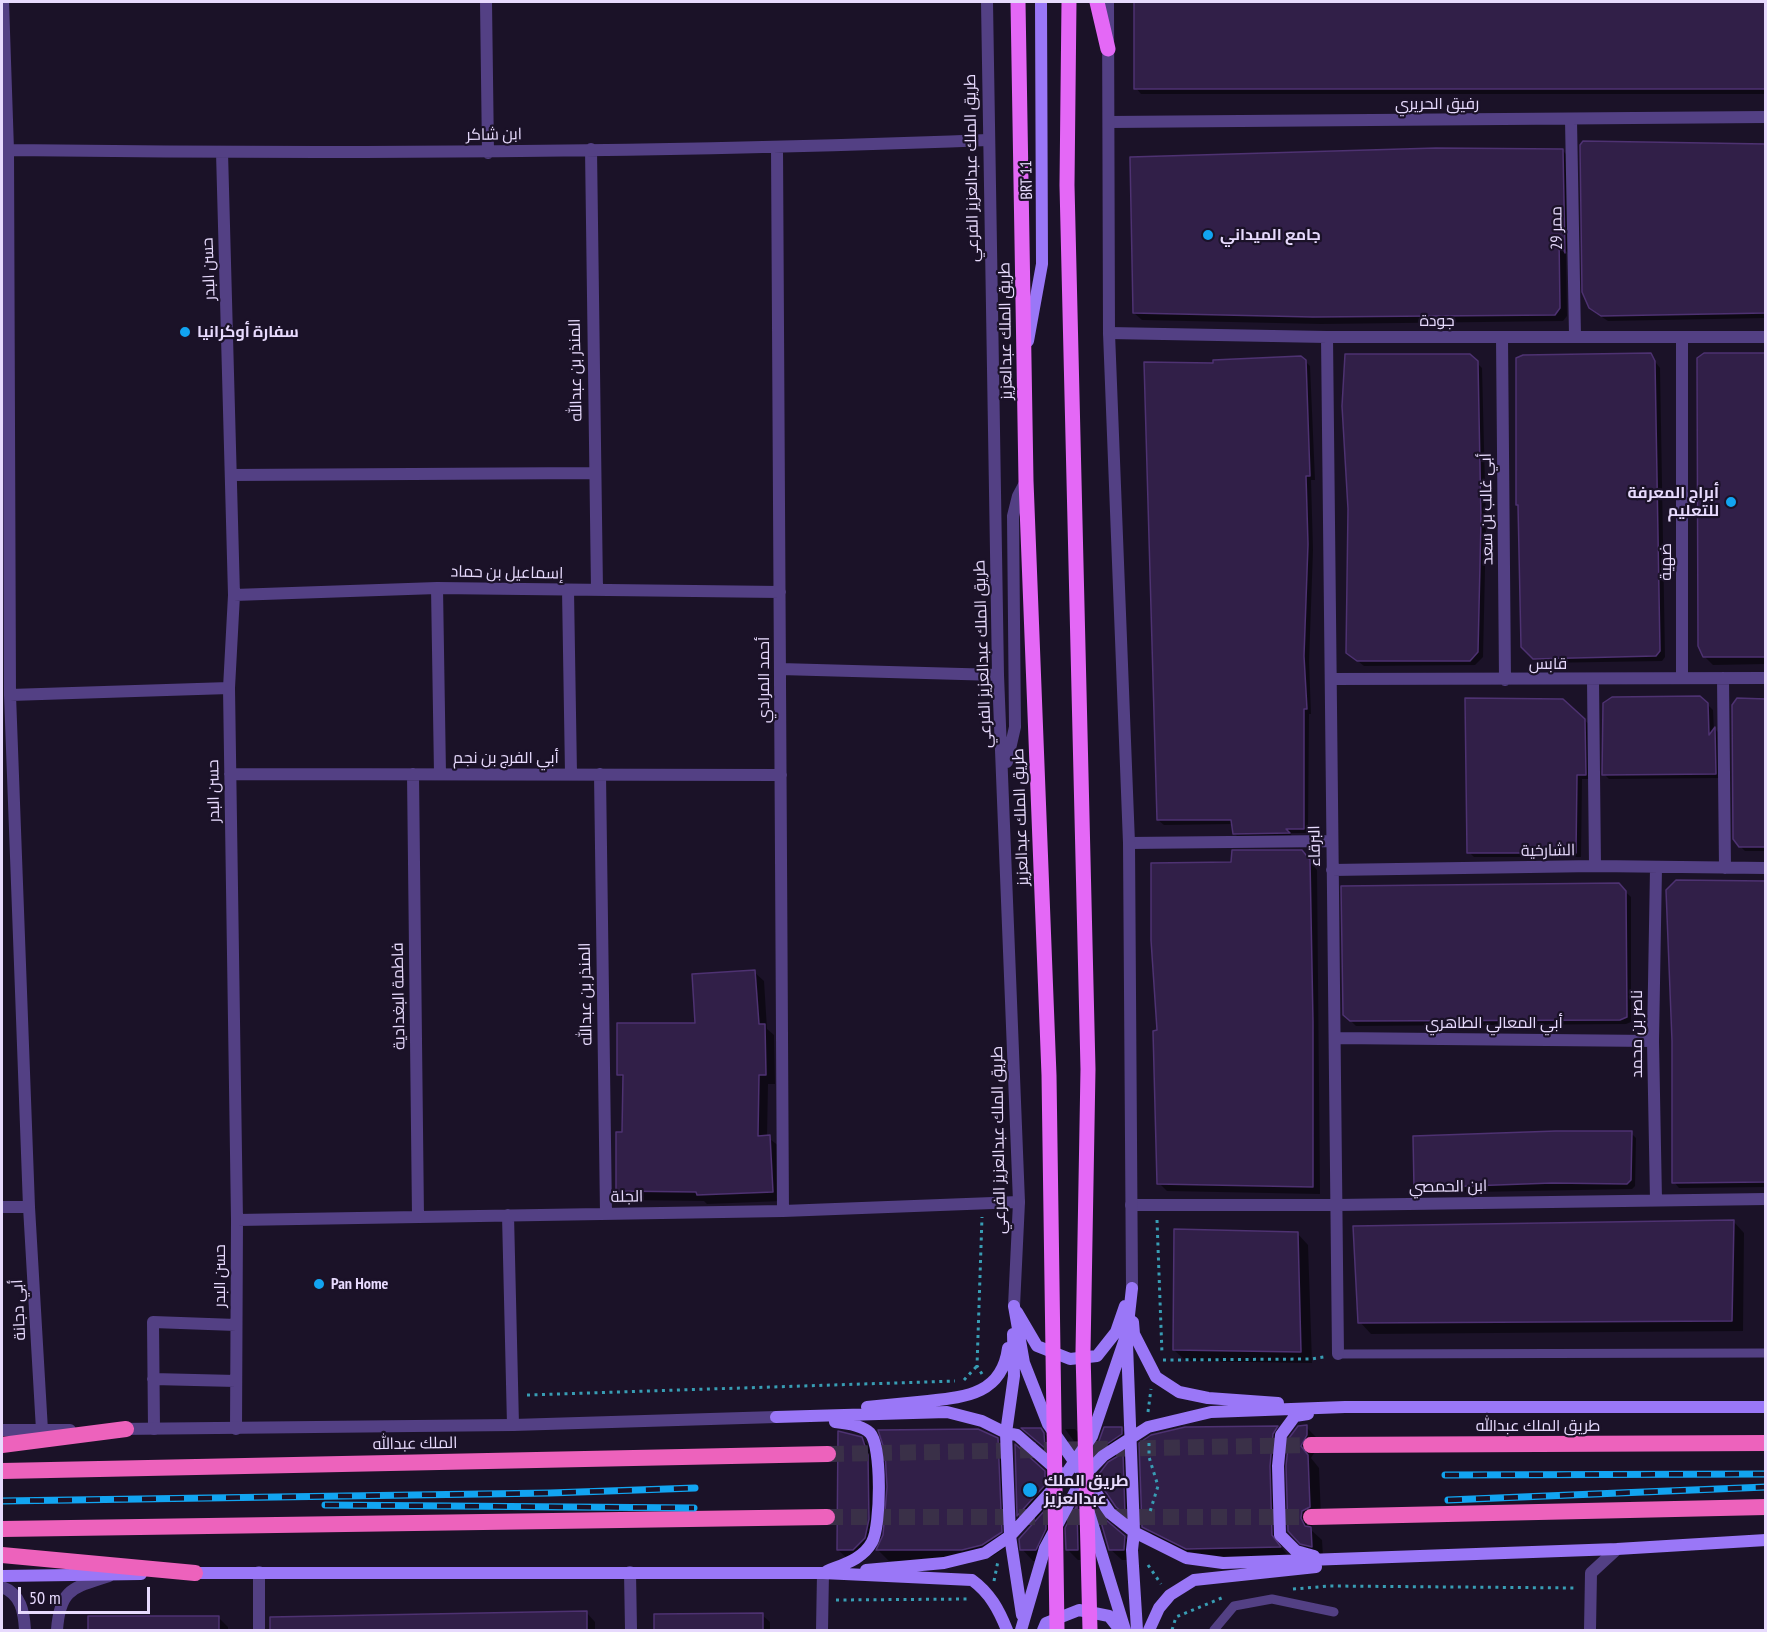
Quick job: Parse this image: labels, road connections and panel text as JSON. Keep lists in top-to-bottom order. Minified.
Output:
{"streets":{"highway":["طريق الملك عبدالله","الملك عبدالله"],"main road":["BRT 11","طريق الملك عبدالعزيز"],"street":["رفيق الحريري","ابن شاكر","طريق الملك عبدالعزيز الفرعي","ممر 29","حسن البدر","جودة","المنذر بن عبدالله","أبي غالب بن سعد","ضهية","إسماعيل بن حماد","قابس","أحمد المرادي","أبي الفرج بن نجم","البرقاء","الشارخية","فاطمة البغدادية","أبي المعالي الطاهري","ناصر بن محمد","ابن الحمصي","الجلة","أبي دجانة"]},"crossings":[["رفيق الحريري","ممر 29"],["ابن شاكر","طريق الملك عبدالعزيز الفرعي"],["ابن شاكر","حسن البدر"],["ابن شاكر","المنذر بن عبدالله"],["ابن شاكر","أحمد المرادي"],["ابن شاكر","أبي دجانة"],["طريق الملك عبدالعزيز الفرعي","الجلة"],["BRT 11","طريق الملك عبدالعزيز"],["ممر 29","جودة"],["حسن البدر","إسماعيل بن حماد"],["حسن البدر","أبي الفرج بن نجم"],["حسن البدر","الجلة"],["جودة","أبي غالب بن سعد"],["جودة","ضهية"],["جودة","البرقاء"],["المنذر بن عبدالله","إسماعيل بن حماد"],["المنذر بن عبدالله","أبي الفرج بن نجم"],["المنذر بن عبدالله","الجلة"],["أبي غالب بن سعد","قابس"],["ضهية","قابس"],["إسماعيل بن حماد","أحمد المرادي"],["قابس","البرقاء"],["أحمد المرادي","أبي الفرج بن نجم"],["أحمد المرادي","الجلة"],["أبي الفرج بن نجم","فاطمة البغدادية"],["البرقاء","الشارخية"],["البرقاء","أبي المعالي الطاهري"],["البرقاء","ابن الحمصي"],["الشارخية","ناصر بن محمد"],["فاطمة البغدادية","الجلة"],["أبي المعالي الطاهري","ناصر بن محمد"],["ناصر بن محمد","ابن الحمصي"]],"places":["جامع الميداني","سفارة أوكرانيا","أبراج المعرفة للتعليم","Pan Home","طريق الملك عبدالعزيز"],"scale_bar":"50 m"}
